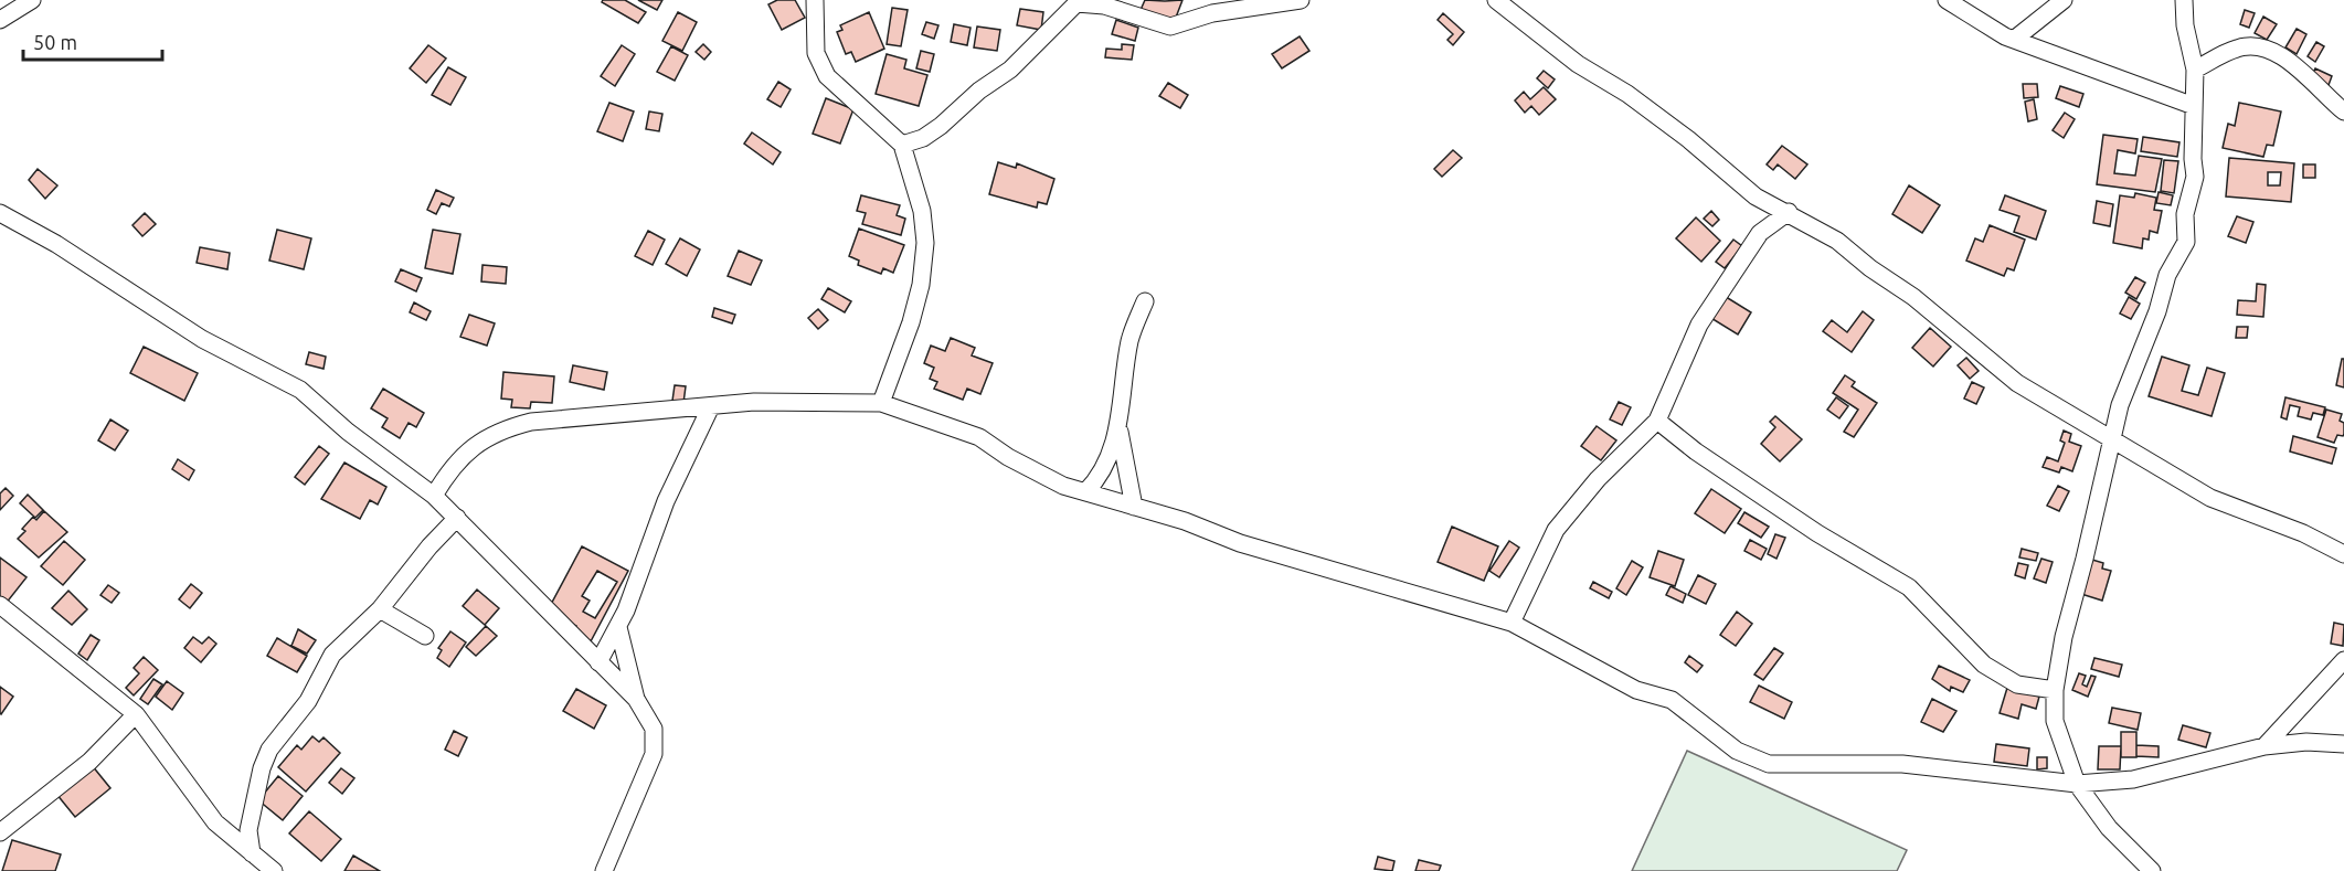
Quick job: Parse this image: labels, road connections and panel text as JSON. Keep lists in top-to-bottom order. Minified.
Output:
{"scale_bar":"50 m"}
